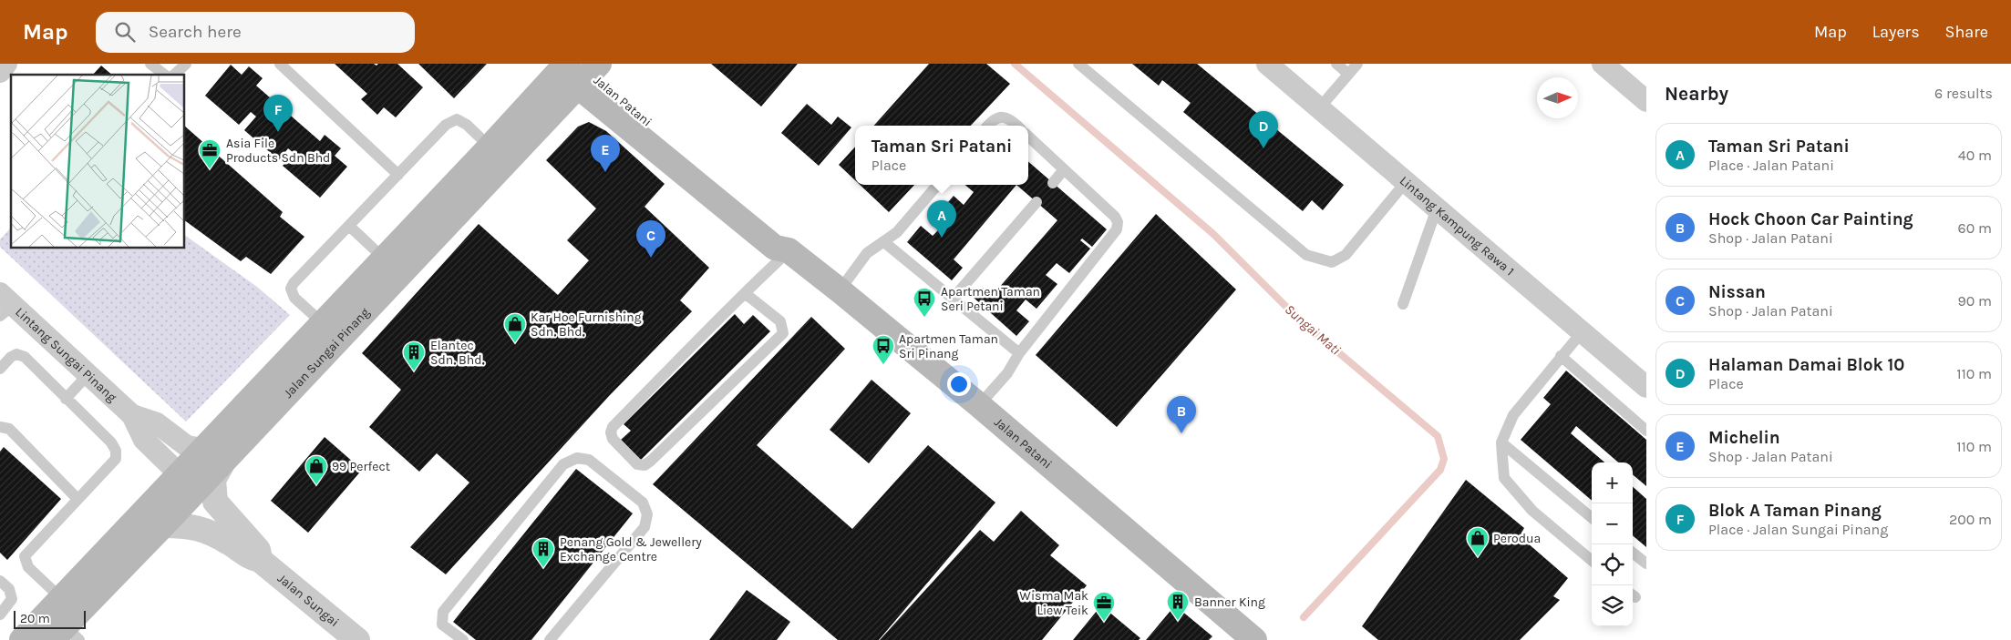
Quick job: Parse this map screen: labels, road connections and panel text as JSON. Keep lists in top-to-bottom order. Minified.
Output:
{"streets":{"main road":["Jalan Patani","Jalan Sungai Pinang"],"street":["Lintang Kampung Rawa 1","Lintang Sungai Pinang","Jalan Sungai"]},"crossings":[["Jalan Patani","Jalan Sungai Pinang"],["Jalan Sungai Pinang","Lintang Sungai Pinang"],["Jalan Sungai Pinang","Jalan Sungai"],["Lintang Sungai Pinang","Jalan Sungai"]],"water":["Sungai Mati"],"places":{"office":["Asia File Products Sdn Bhd","Wisma Mak Liew Teik"],"bus stop":["Apartmen Taman Seri Petani","Apartmen Taman Sri Pinang"],"shop":["Kar Hoe Furnishing Sdn. Bhd.","99 Perfect","Perodua"],"building":["Elantec Sdn. Bhd.","Penang Gold & Jewellery Exchange Centre","Banner King"]},"scale_bar":"20 m","north":"right","page":{"header":"Map","search":"Search here","nav":["Map","Layers","Share"],"heading":["Nearby","6 results"],"pins":["F","D","E","A","C","B"],"list":[{"mark":"A","name":"Taman Sri Patani","note":"Place · Jalan Patani","value":"40 m"},{"mark":"B","name":"Hock Choon Car Painting","note":"Shop · Jalan Patani","value":"60 m"},{"mark":"C","name":"Nissan","note":"Shop · Jalan Patani","value":"90 m"},{"mark":"D","name":"Halaman Damai Blok 10","note":"Place","value":"110 m"},{"mark":"E","name":"Michelin","note":"Shop · Jalan Patani","value":"110 m"},{"mark":"F","name":"Blok A Taman Pinang","note":"Place · Jalan Sungai Pinang","value":"200 m"}],"popup":["Taman Sri Patani","Place"],"map_buttons":["+","−"],"scale":"20 m"}}
